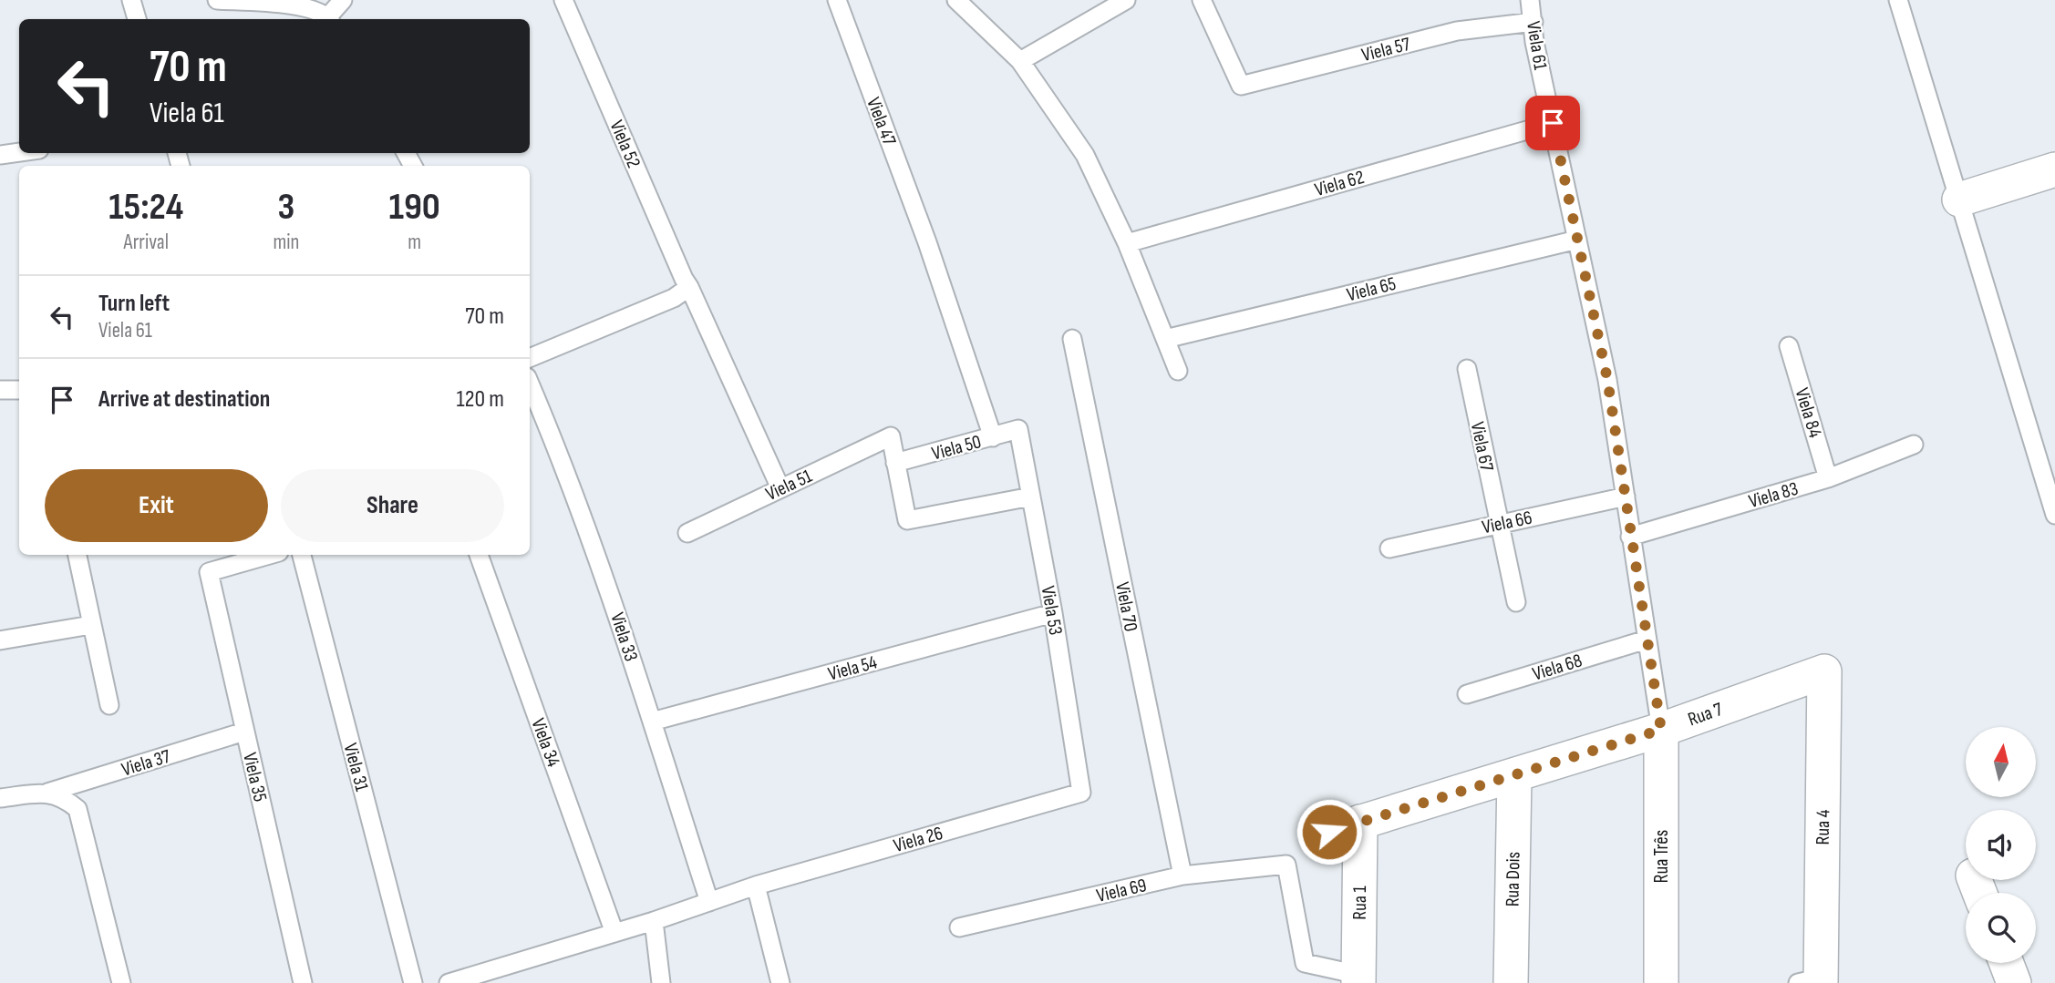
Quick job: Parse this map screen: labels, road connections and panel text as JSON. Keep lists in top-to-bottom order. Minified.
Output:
{"streets":{"street":["Rua 7","Rua 4","Rua Três","Rua Dois","Rua 1"],"lane":["Viela 61","Viela 57","Viela 47","Viela 52","Viela 62","Viela 65","Viela 84","Viela 67","Viela 50","Viela 51","Viela 83","Viela 66","Viela 70","Viela 53","Viela 33","Viela 68","Viela 54","Viela 34","Viela 37","Viela 31","Viela 35","Viela 26","Viela 69"]},"crossings":[["Viela 61","Viela 57"],["Viela 61","Viela 62"],["Viela 61","Viela 65"],["Viela 61","Viela 83"],["Viela 61","Viela 66"],["Viela 61","Viela 68"],["Viela 61","Rua 7"],["Viela 61","Rua Três"],["Viela 47","Viela 50"],["Viela 52","Viela 51"],["Viela 84","Viela 83"],["Viela 67","Viela 66"],["Viela 50","Viela 51"],["Viela 50","Viela 53"],["Viela 70","Viela 69"],["Viela 53","Viela 54"],["Viela 53","Viela 26"],["Viela 33","Viela 54"],["Viela 33","Viela 26"],["Rua 7","Rua 4"],["Rua 7","Rua Três"],["Rua 7","Rua Dois"],["Rua 7","Rua 1"],["Viela 34","Viela 26"],["Viela 37","Viela 35"],["Viela 69","Rua 1"]],"north":"top","page":{"turn":["70 m","Viela 61"],"eta":["15:24","Arrival","3","min","190","m"],"list":[{"name":"Turn left","note":"Viela 61","value":"70 m"},{"name":"Arrive at destination","value":"120 m"}],"buttons":["Exit","Share"]}}
